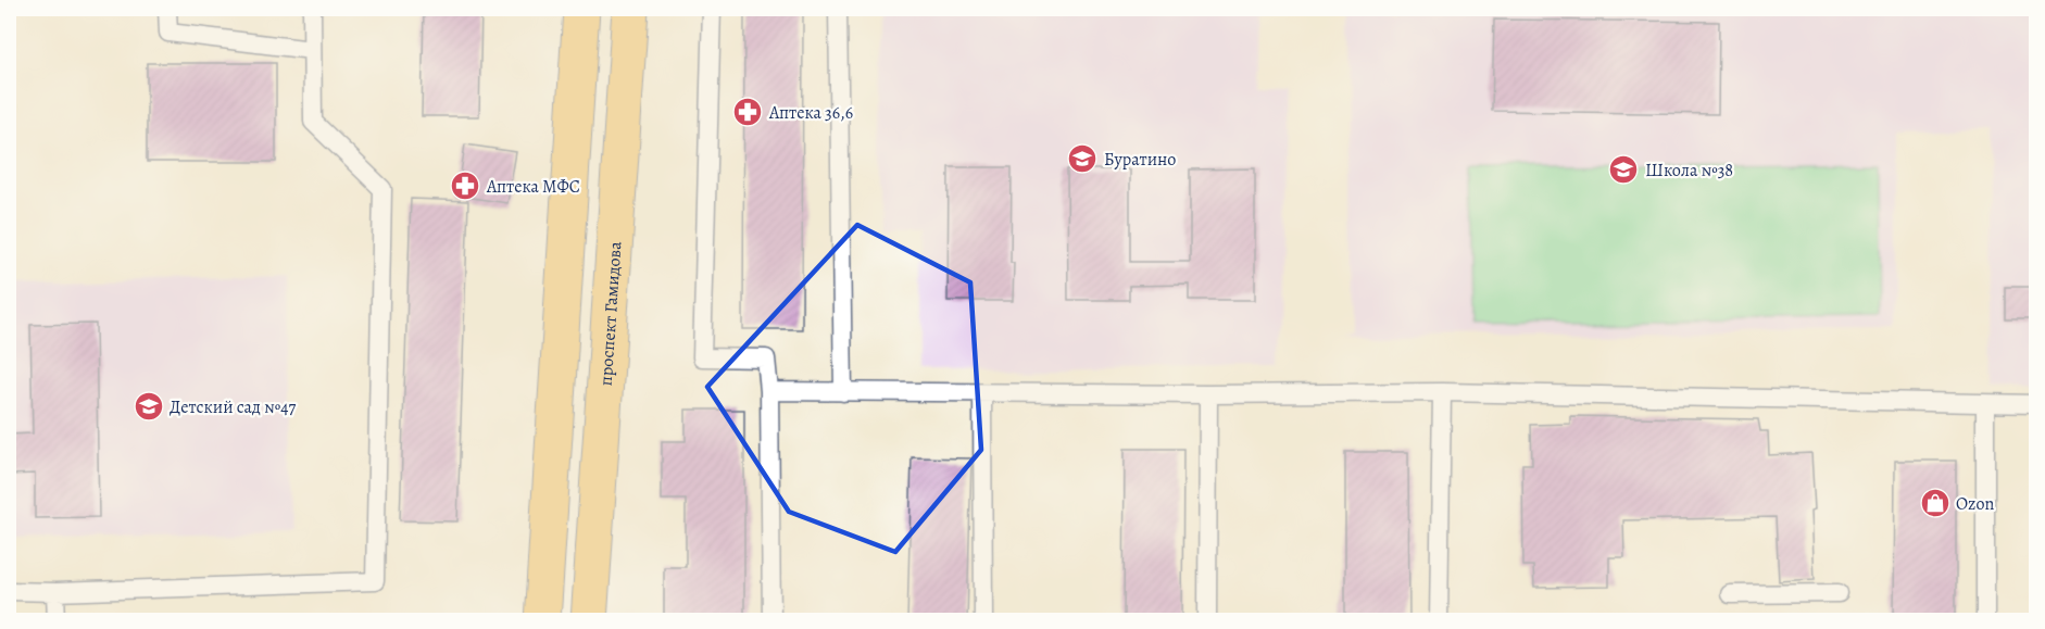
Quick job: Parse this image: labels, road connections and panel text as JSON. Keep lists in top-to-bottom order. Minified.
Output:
{"streets":{"main road":["проспект Гамидова"]},"places":{"pharmacy":["Аптека 36,6","Аптека МФС"],"school or university":["Буратино","Школа №38","Детский сад №47"],"shop":["Ozon"]}}
